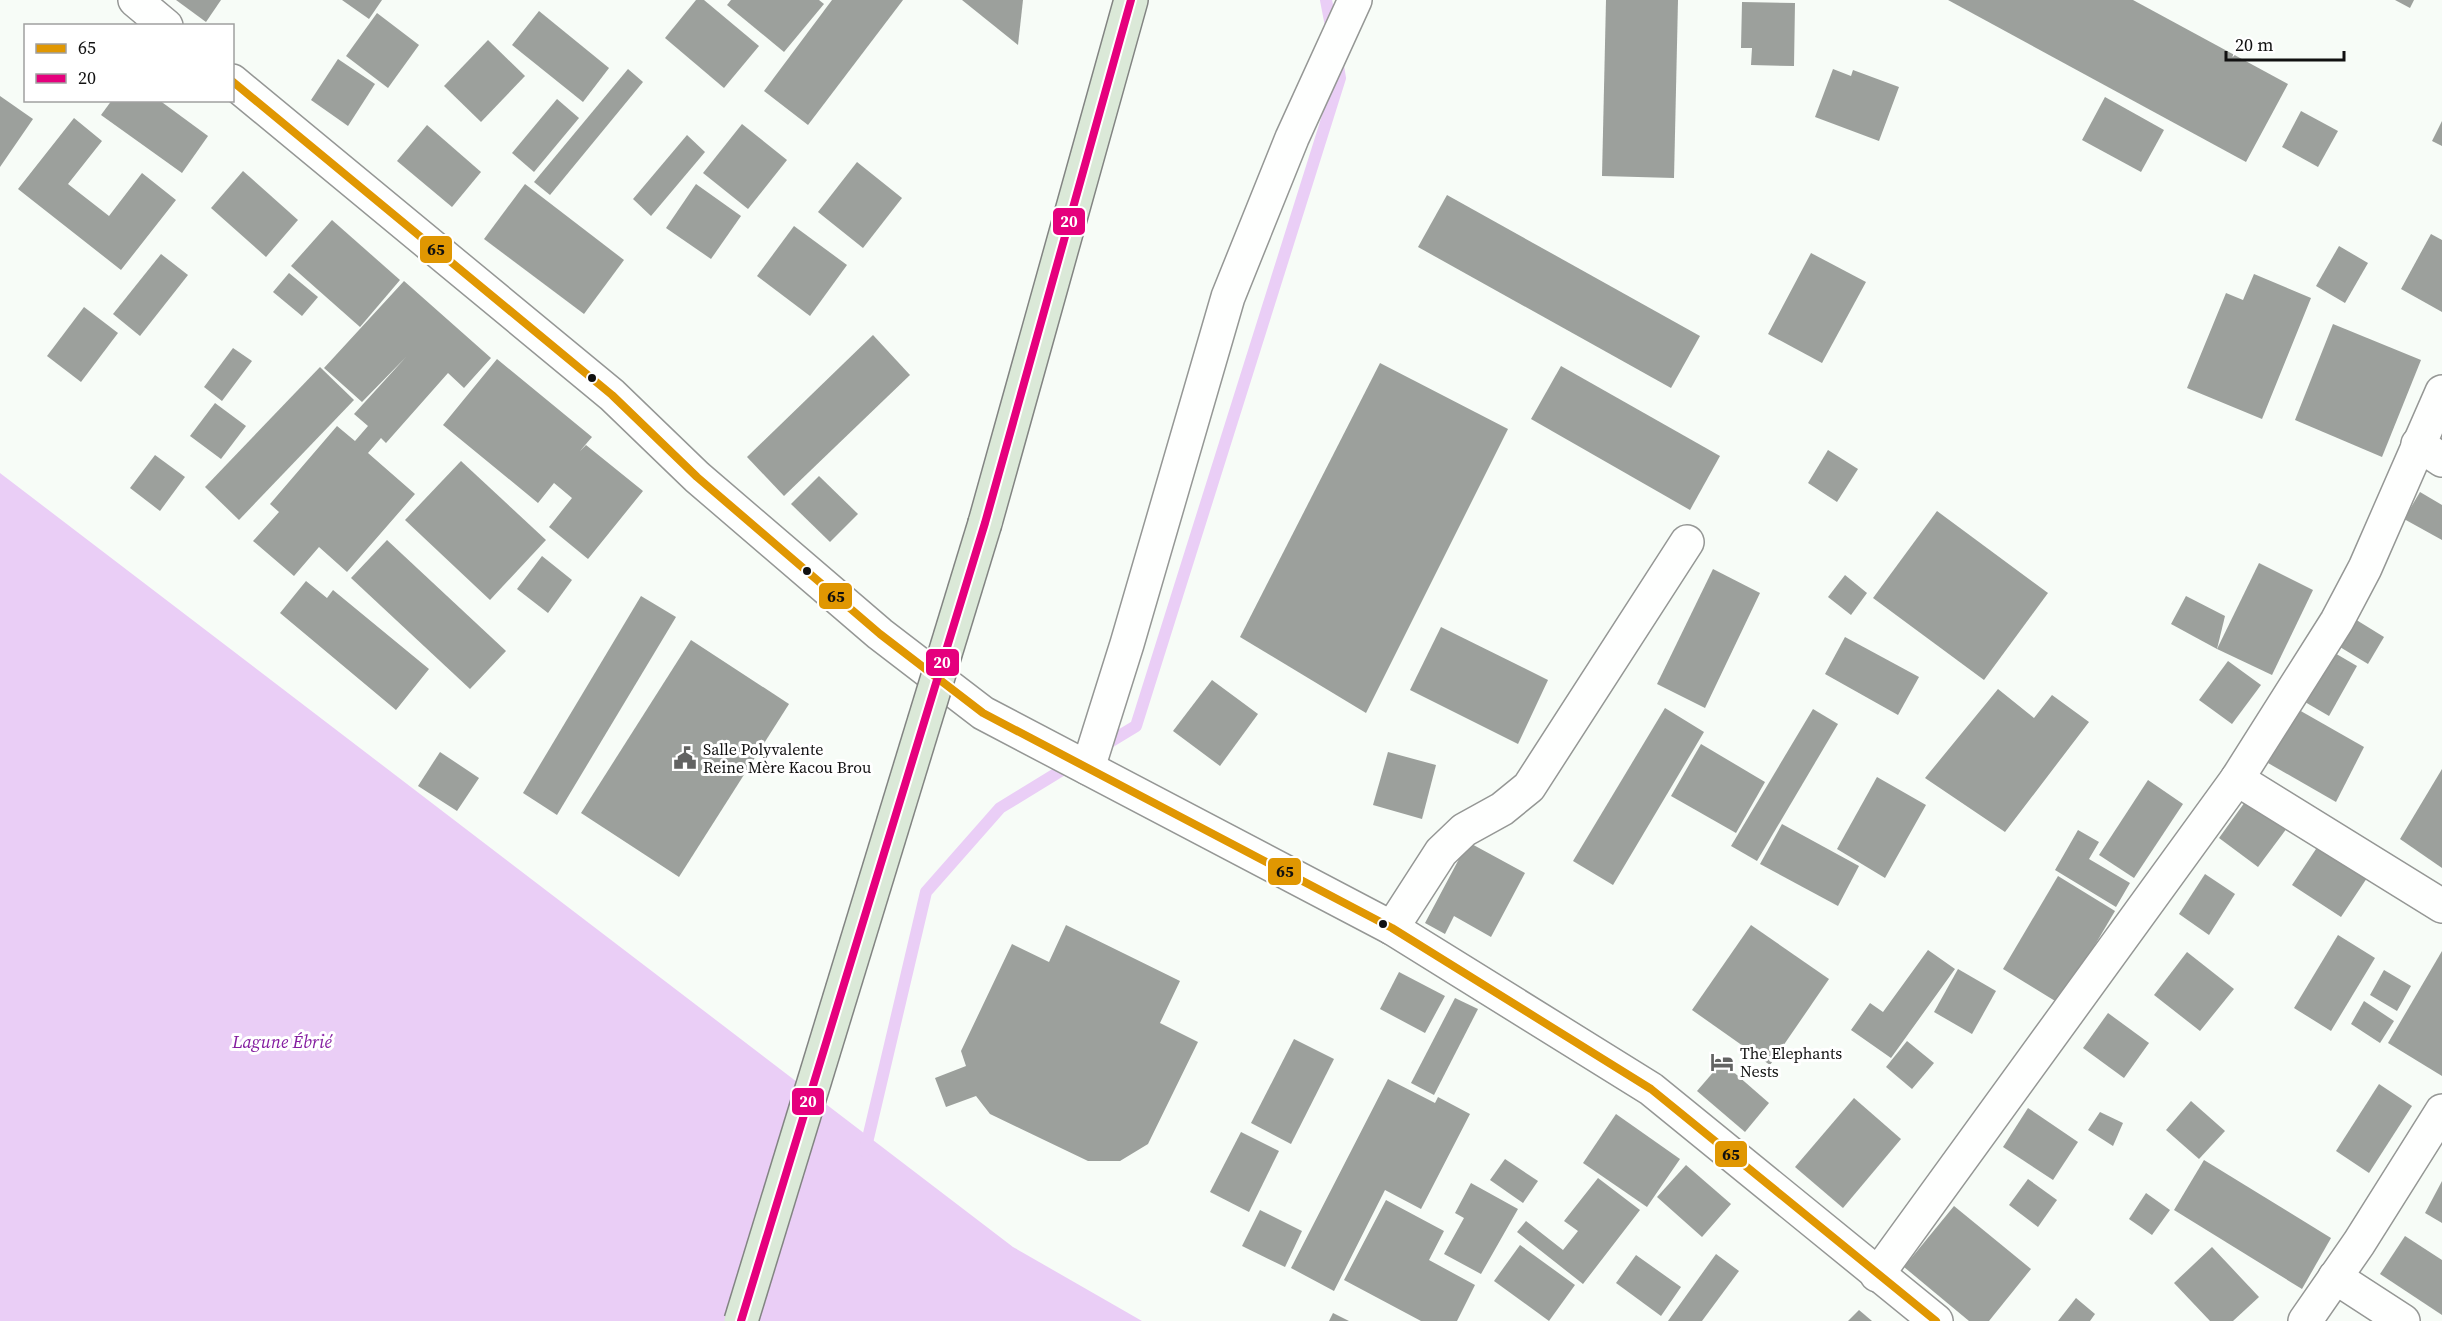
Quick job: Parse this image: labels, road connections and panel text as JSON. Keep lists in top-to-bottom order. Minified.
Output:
{"water":["Lagune Ébrié"],"places":{"public building":["Salle Polyvalente Reine Mère Kacou Brou"],"hotel":["The Elephants Nests"]},"lines":["transit line 20","transit line 65"],"legend":["65","20"],"scale_bar":"20 m"}
